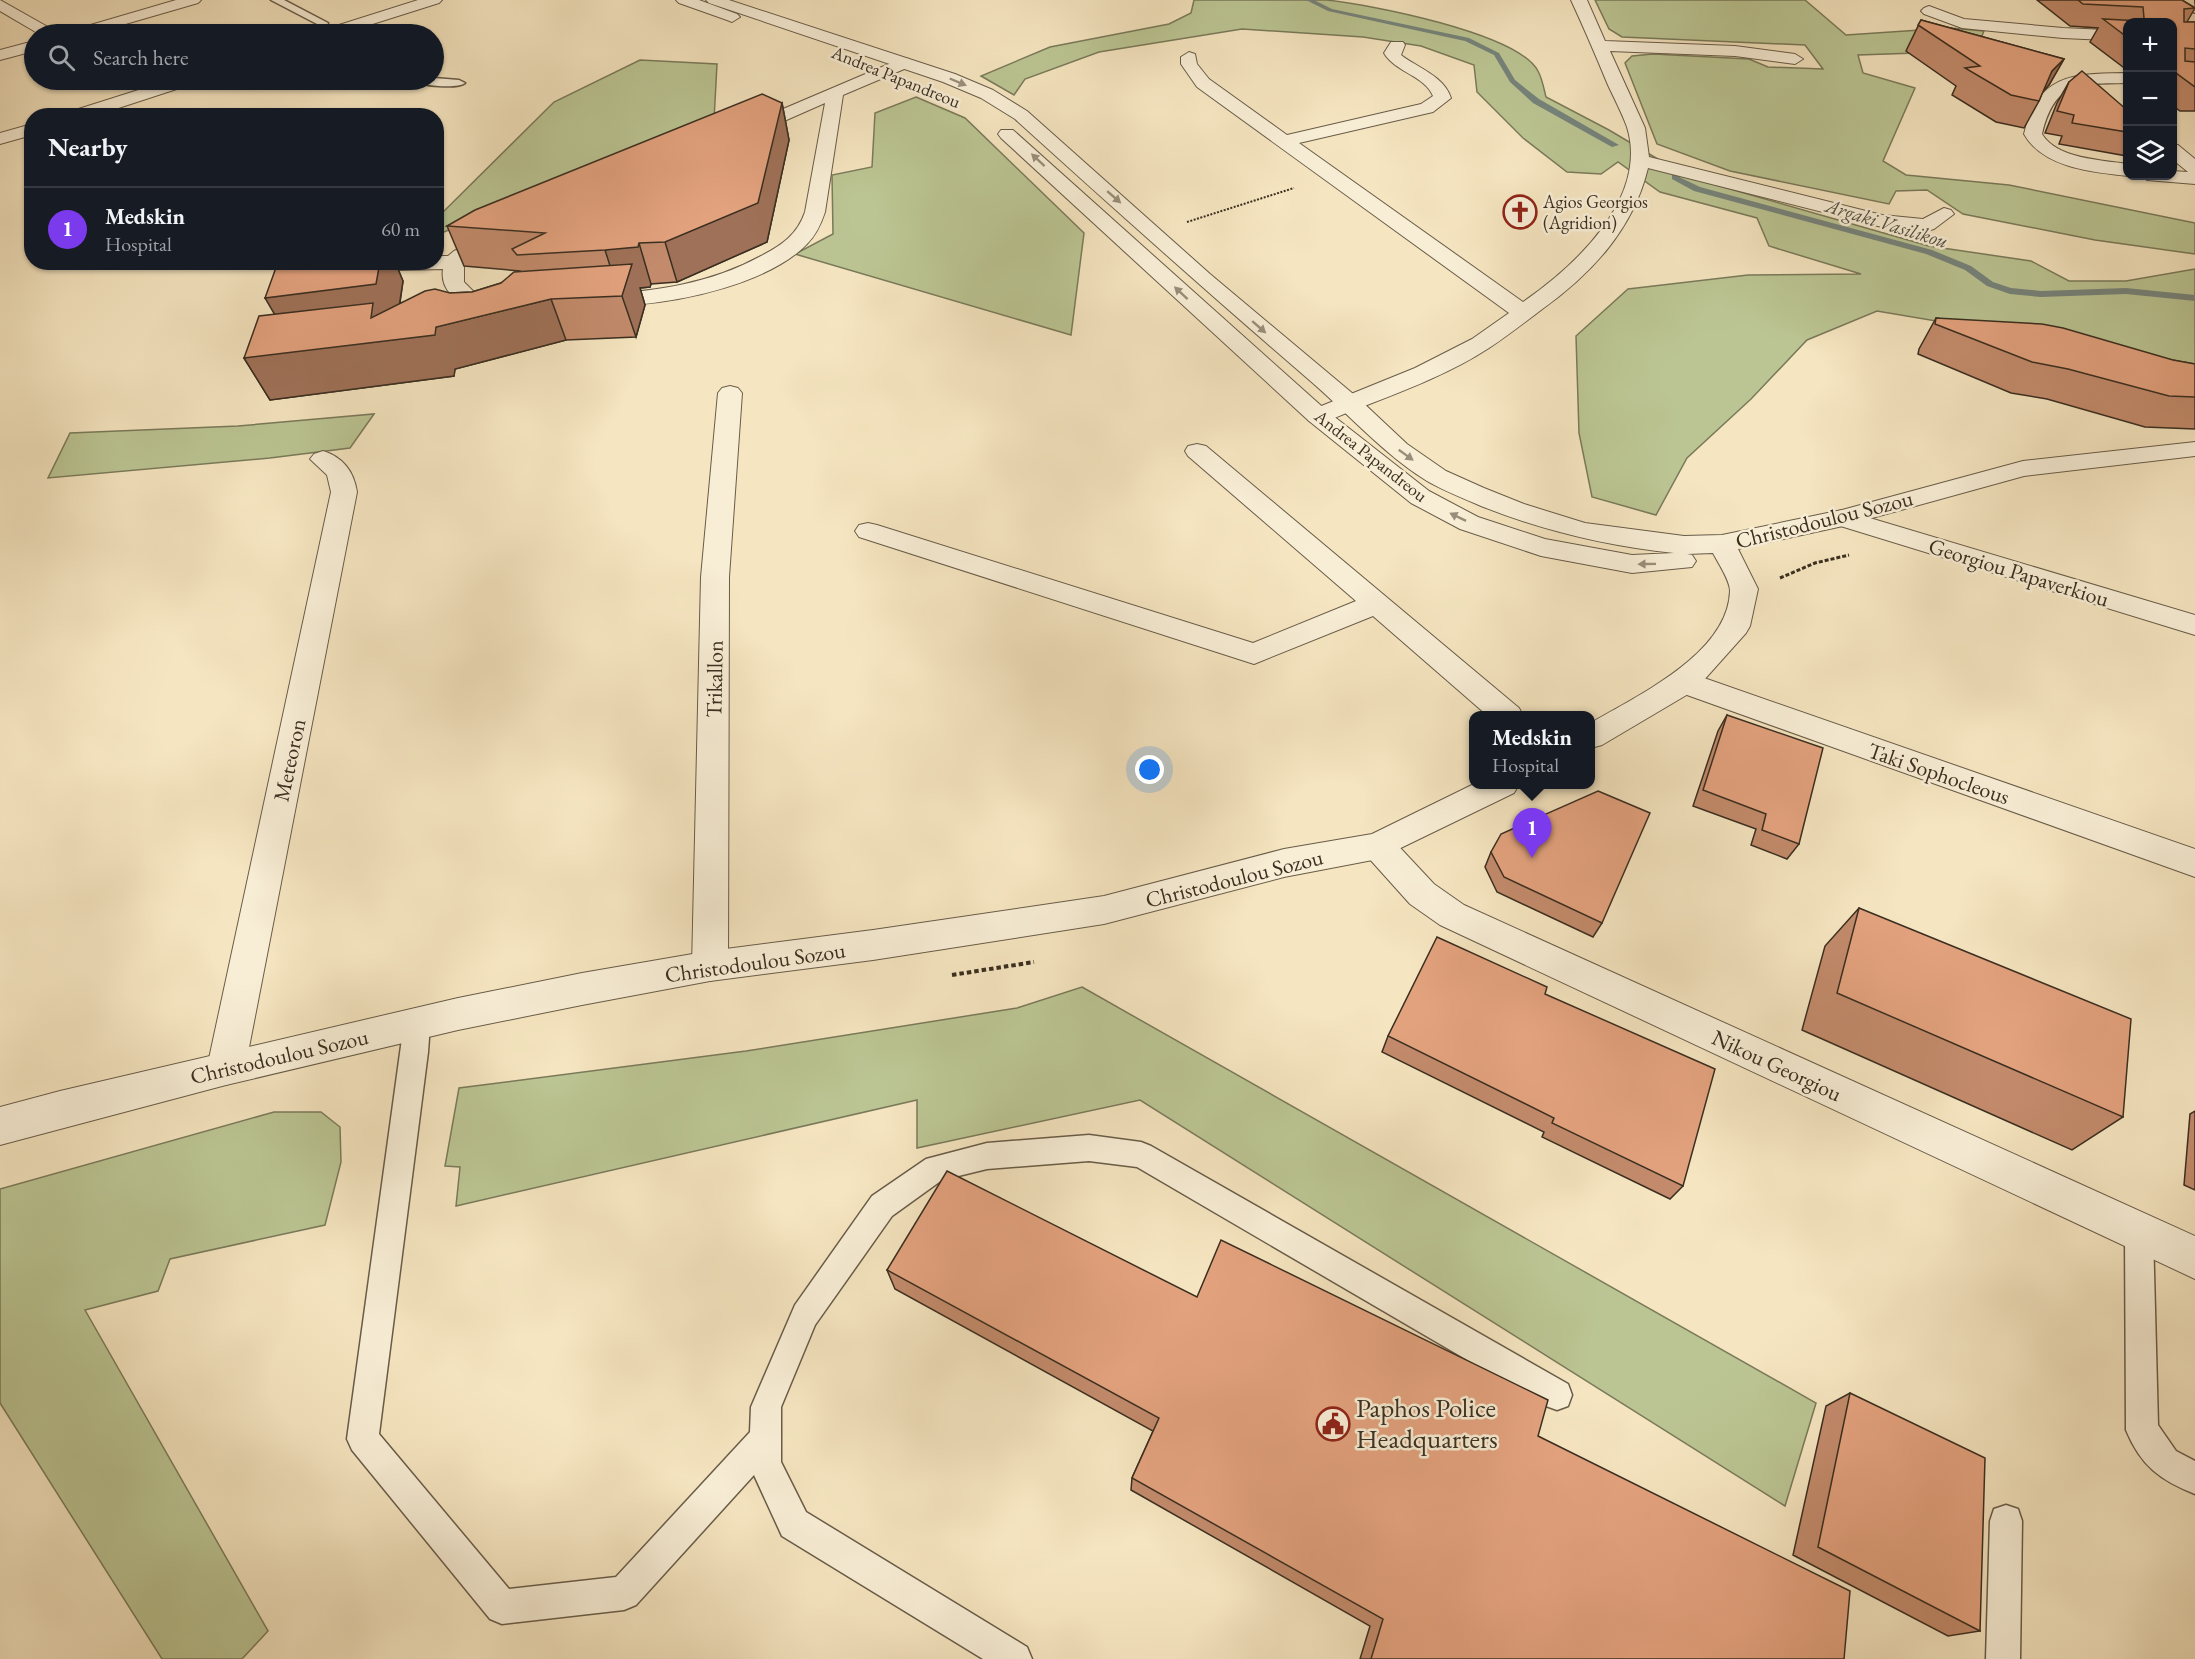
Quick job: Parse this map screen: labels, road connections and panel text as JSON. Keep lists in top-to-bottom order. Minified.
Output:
{"streets":{"street":["Andrea Papandreou","Christodoulou Sozou","Georgiou Papaverkiou","Trikallon","Meteoron","Taki Sophocleous","Nikou Georgiou"]},"crossings":[["Andrea Papandreou","Christodoulou Sozou"],["Christodoulou Sozou","Georgiou Papaverkiou"],["Christodoulou Sozou","Trikallon"],["Christodoulou Sozou","Meteoron"],["Christodoulou Sozou","Taki Sophocleous"],["Christodoulou Sozou","Nikou Georgiou"]],"water":["Argaki Vasilikou"],"places":{"church":["Agios Georgios (Agridion)"],"public building":["Paphos Police Headquarters"]},"page":{"map_buttons":["+","−"],"search":"Search here","heading":"Nearby","list":[{"mark":"1","name":"Medskin","note":"Hospital","value":"60 m"}],"popup":["Medskin","Hospital"],"pins":"1"}}
